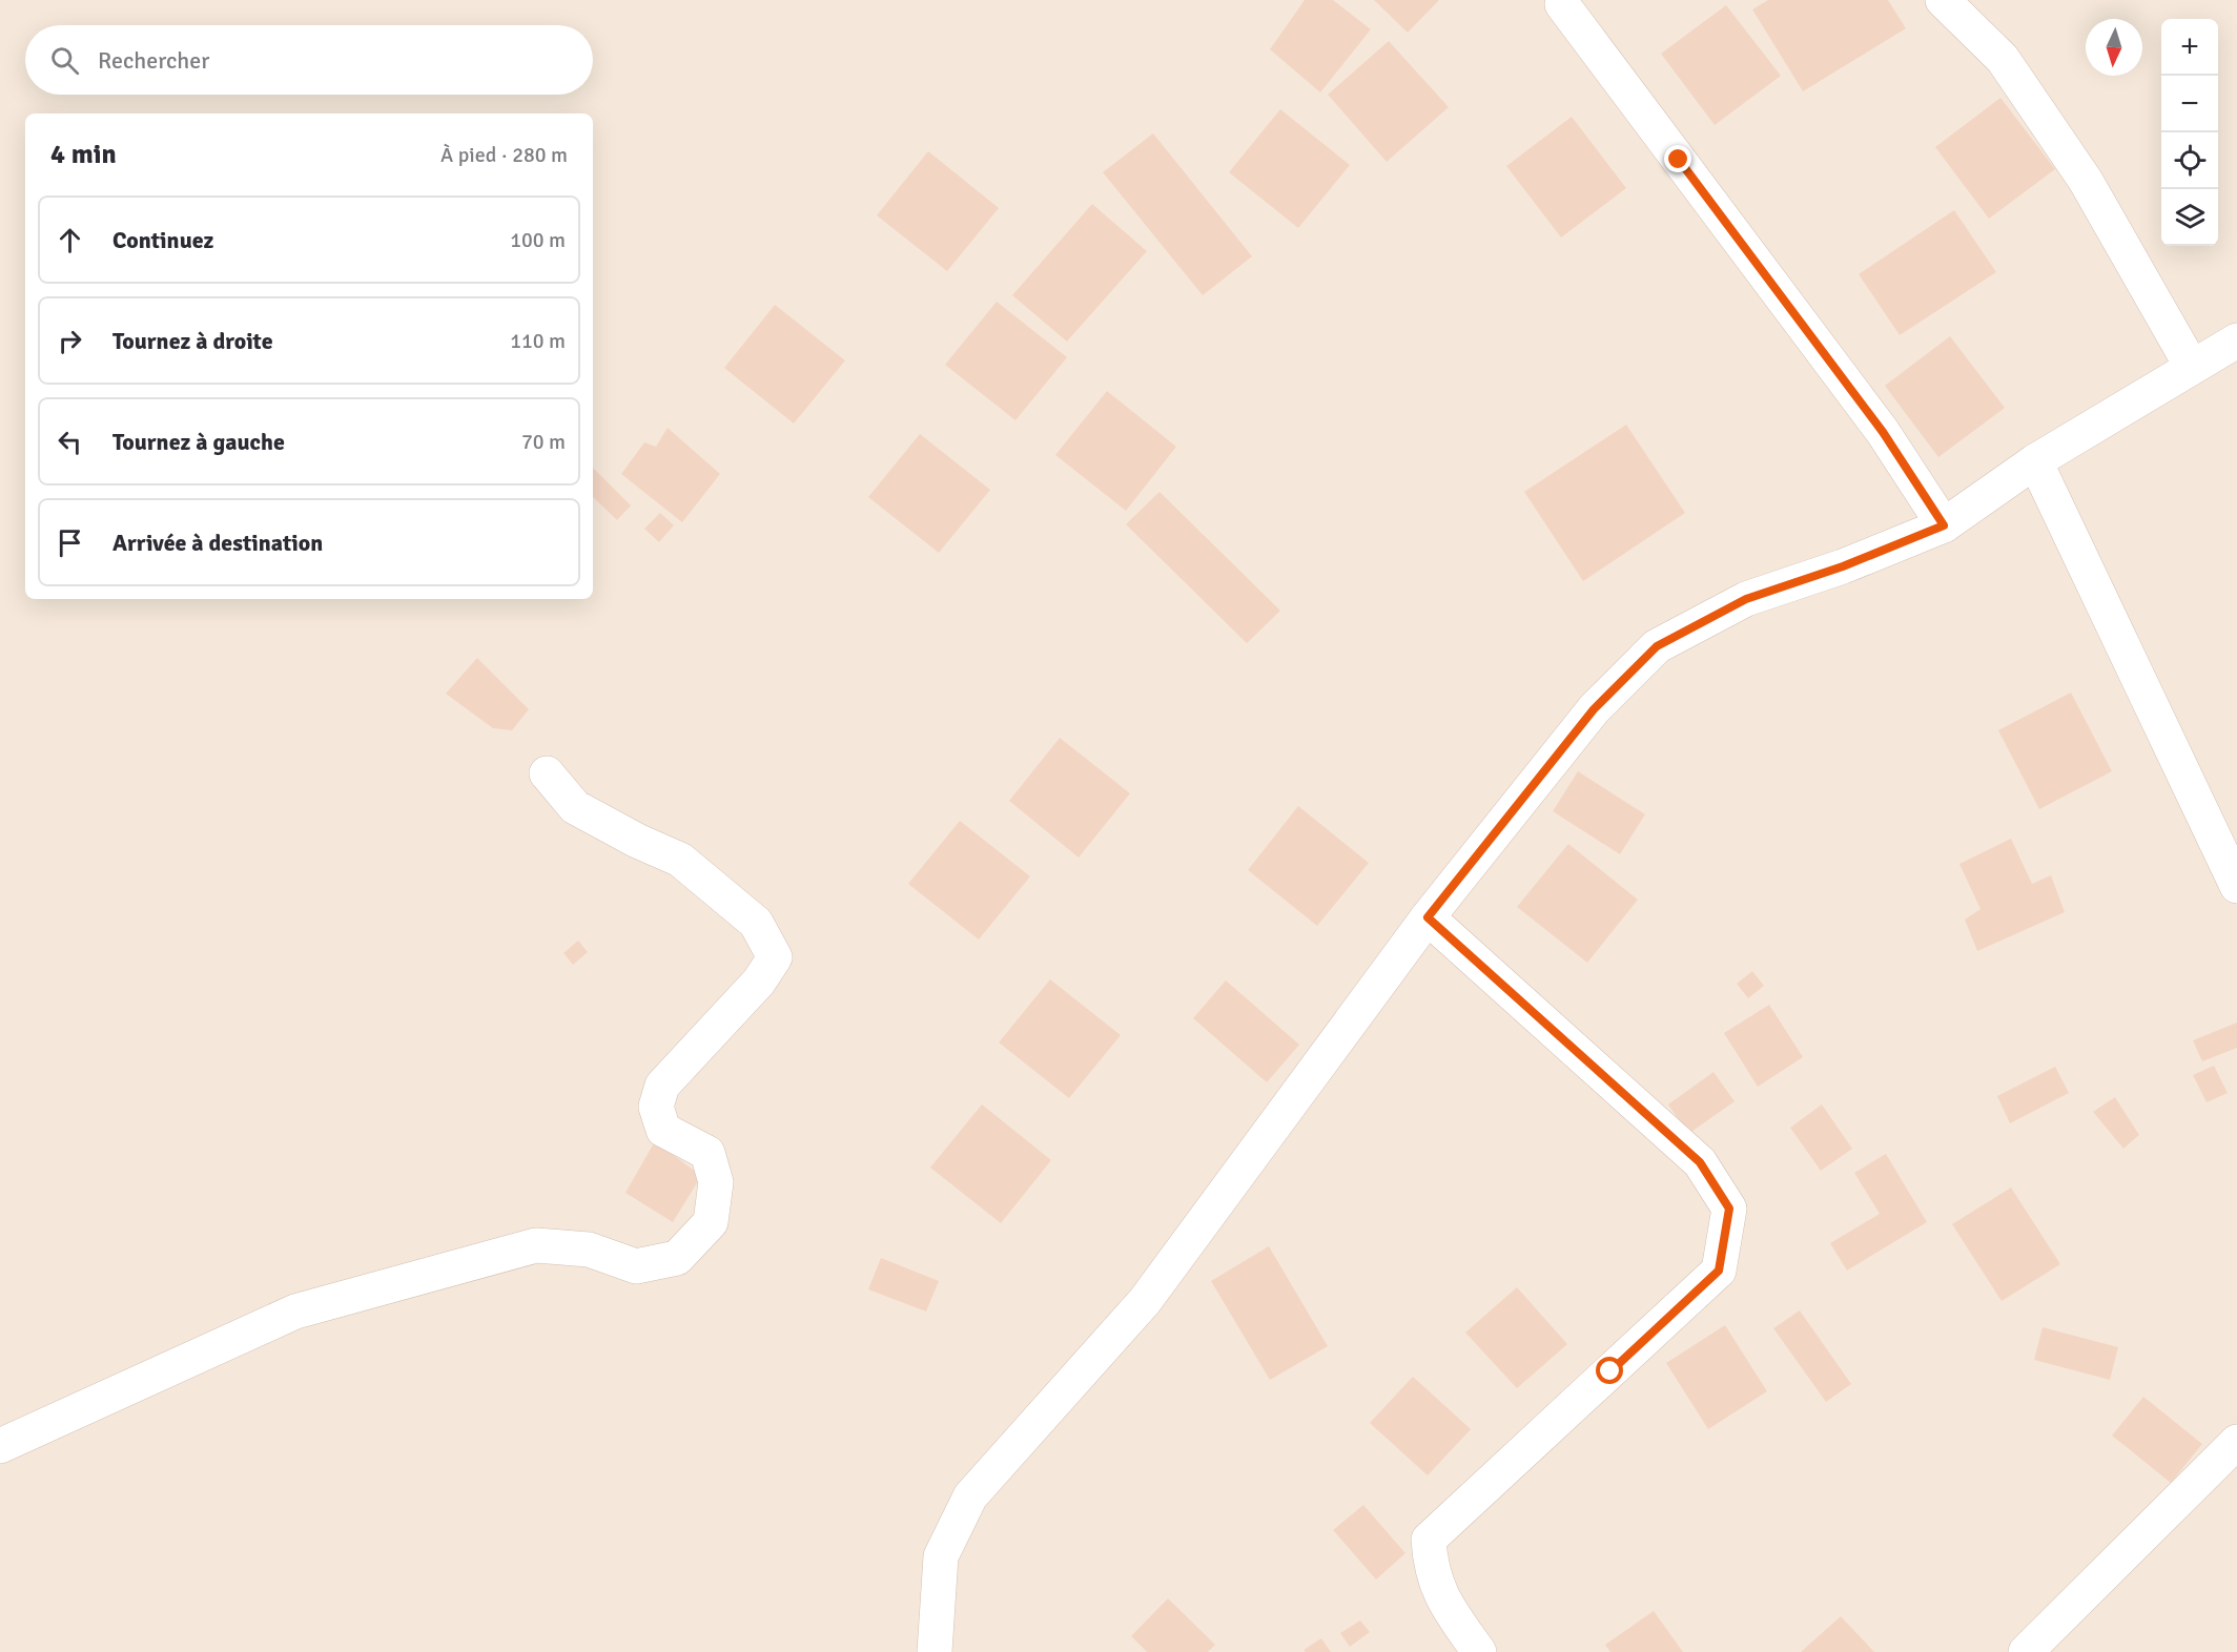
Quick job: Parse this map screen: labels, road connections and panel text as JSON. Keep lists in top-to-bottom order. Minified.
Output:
{"north":"bottom","page":{"map_buttons":["+","−"],"search":"Rechercher","heading":["4 min","À pied · 280 m"],"list":[["Continuez","100 m"],["Tournez à droite","110 m"],["Tournez à gauche","70 m"],"Arrivée à destination"]}}
